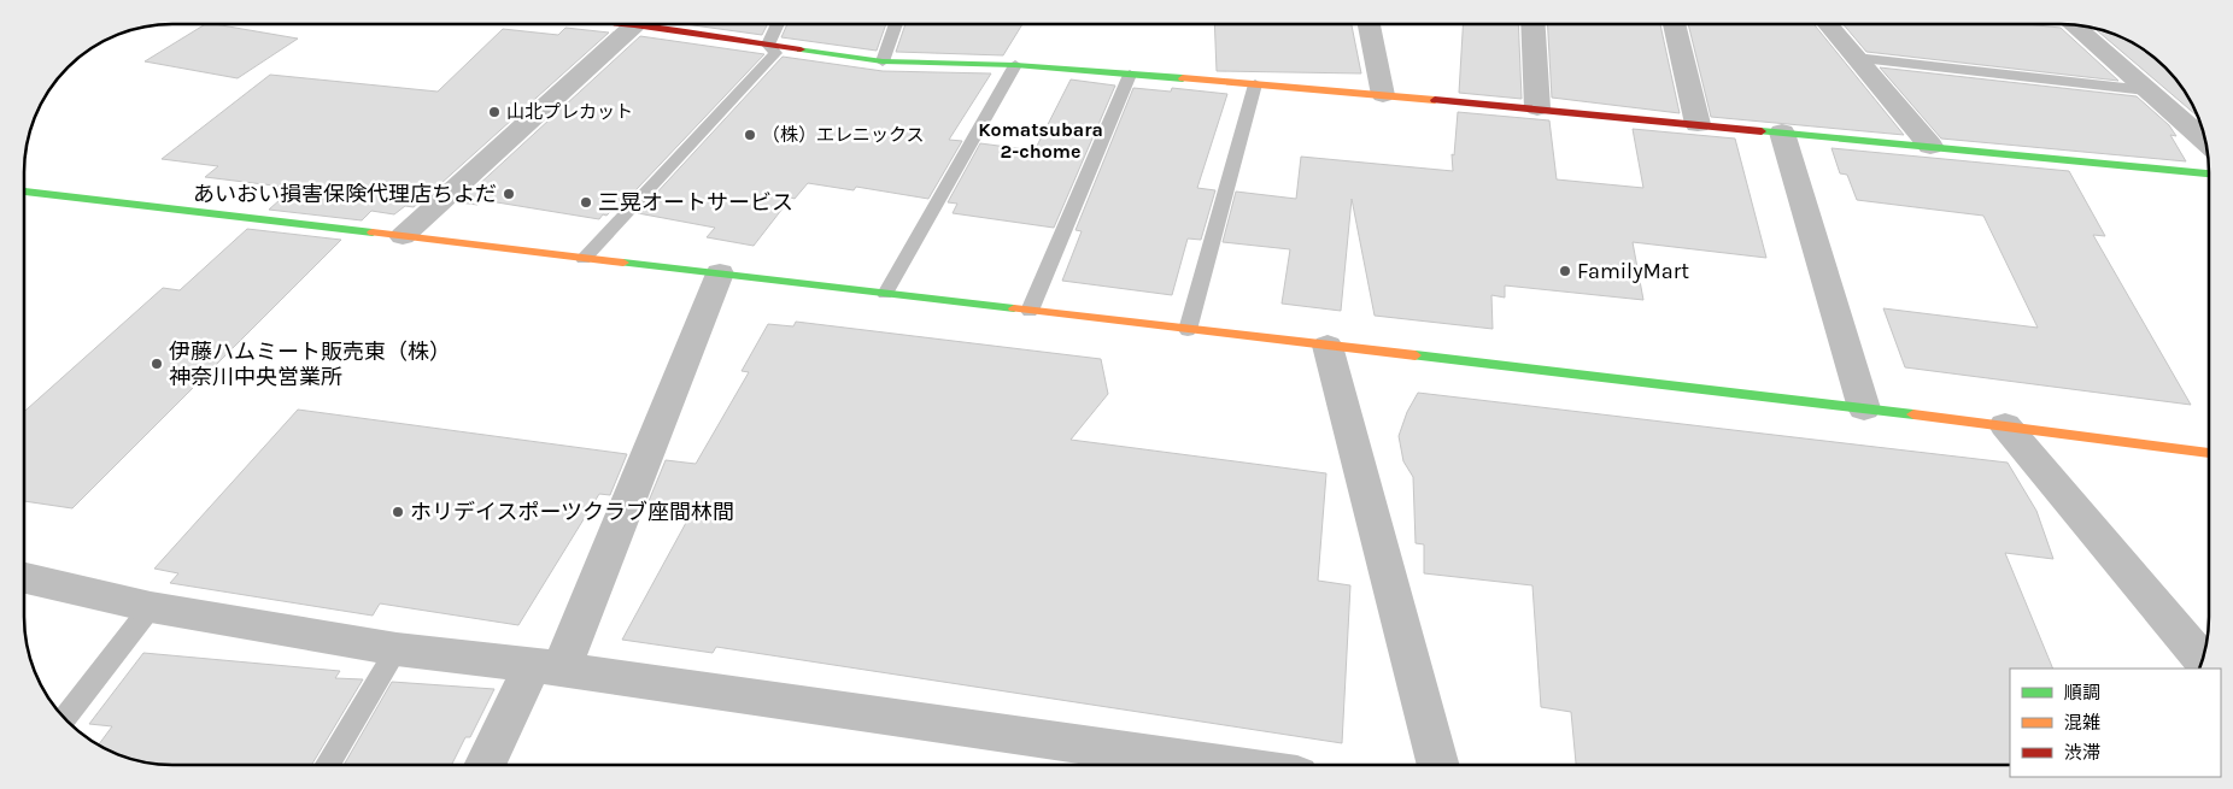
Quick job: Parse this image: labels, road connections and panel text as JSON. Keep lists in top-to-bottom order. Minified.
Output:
{"districts":["Komatsubara 2-chome"],"places":["山北プレカット","（株）エレニックス","あいおい損害保険代理店ちよだ","三晃オートサービス","FamilyMart","伊藤ハムミート販売東（株） 神奈川中央営業所","ホリデイスポーツクラブ座間林間"],"legend":["順調","混雑","渋滞"]}
